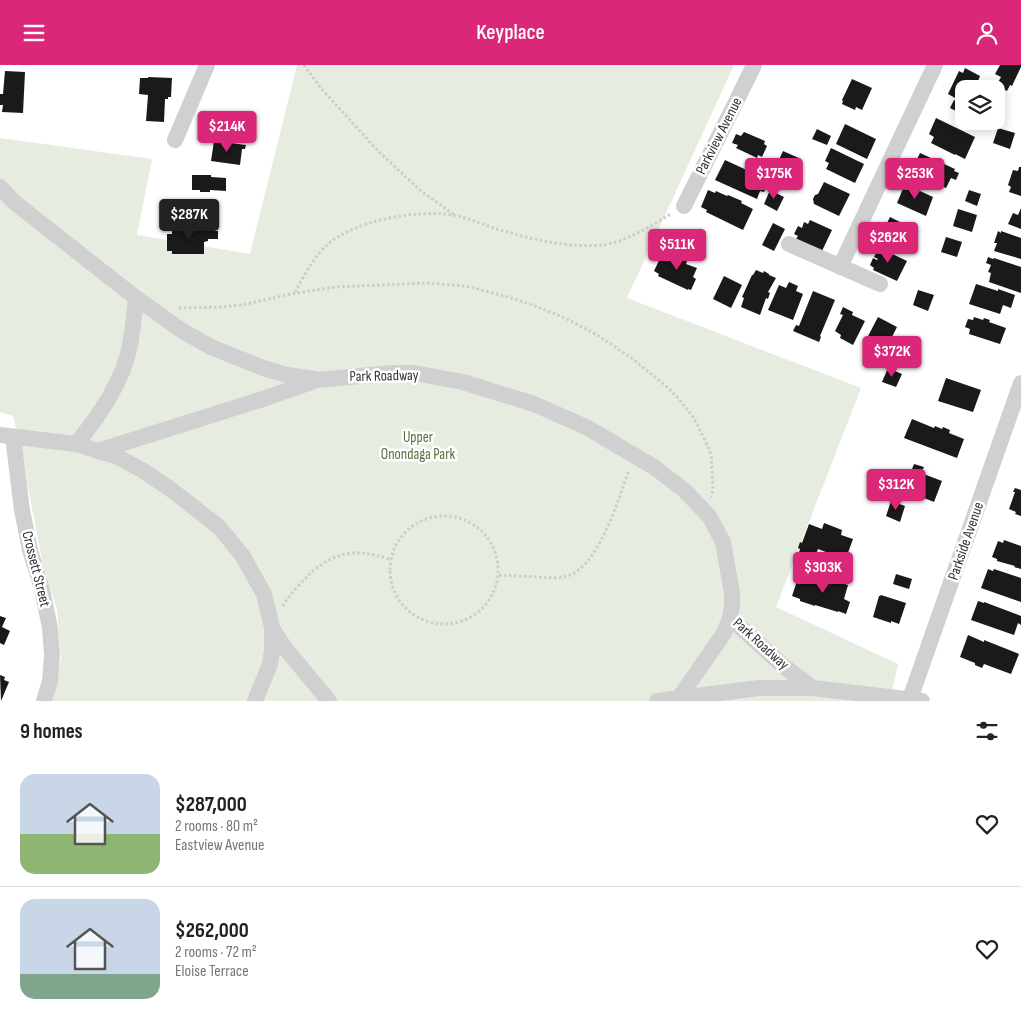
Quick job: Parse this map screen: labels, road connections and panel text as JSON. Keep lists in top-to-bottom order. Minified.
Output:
{"streets":{"street":["Parkview Avenue","Park Roadway","Parkside Avenue","Crossett Street"]},"parks":["Upper Onondaga Park"],"page":{"header":"Keyplace","price":["$214K","$175K","$253K","$287K","$262K","$511K","$372K","$312K","$303K"],"heading":"9 homes","list":[{"name":"$287,000","note":"2 rooms · 80 m² · Eastview Avenue"},{"name":"$262,000","note":"2 rooms · 72 m² · Eloise Terrace"}]}}
